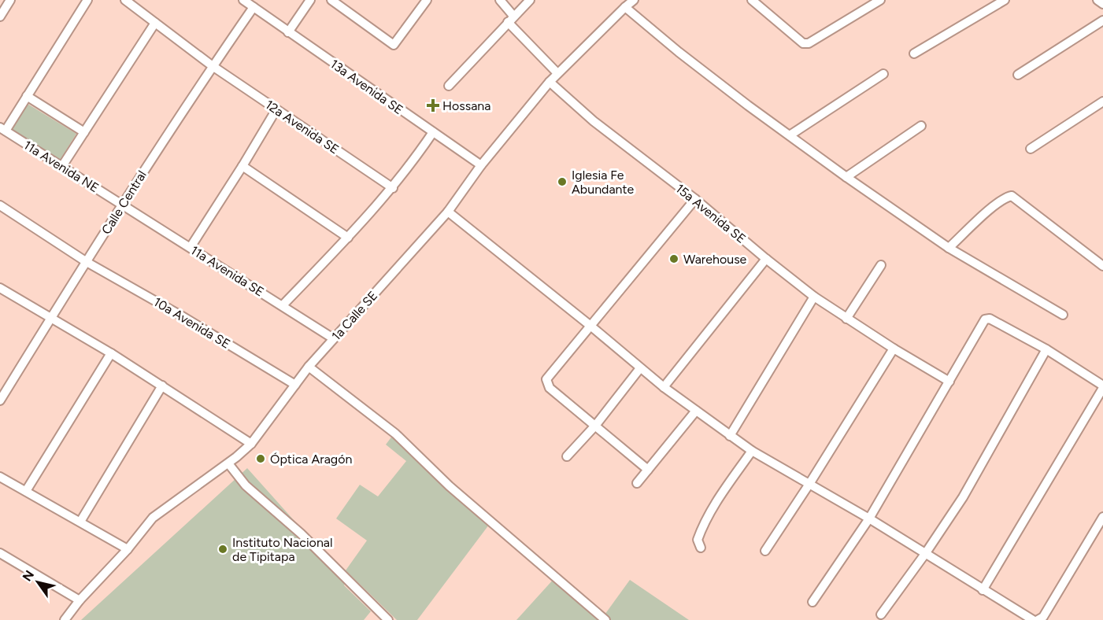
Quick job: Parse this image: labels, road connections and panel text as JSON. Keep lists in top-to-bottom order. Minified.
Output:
{"streets":{"street":["13a Avenida SE","12a Avenida SE","11a Avenida NE","Calle Central","15a Avenida SE","11a Avenida SE","1a Calle SE","10a Avenida SE"]},"crossings":[["13a Avenida SE","Calle Central"],["13a Avenida SE","1a Calle SE"],["12a Avenida SE","Calle Central"],["11a Avenida NE","Calle Central"],["11a Avenida NE","11a Avenida SE"],["Calle Central","11a Avenida SE"],["Calle Central","10a Avenida SE"],["15a Avenida SE","1a Calle SE"],["11a Avenida SE","1a Calle SE"],["1a Calle SE","10a Avenida SE"]],"places":{"health":["Hossana"],"other":["Iglesia Fe Abundante","Warehouse","Óptica Aragón","Instituto Nacional de Tipitapa"]},"north":"top left"}
